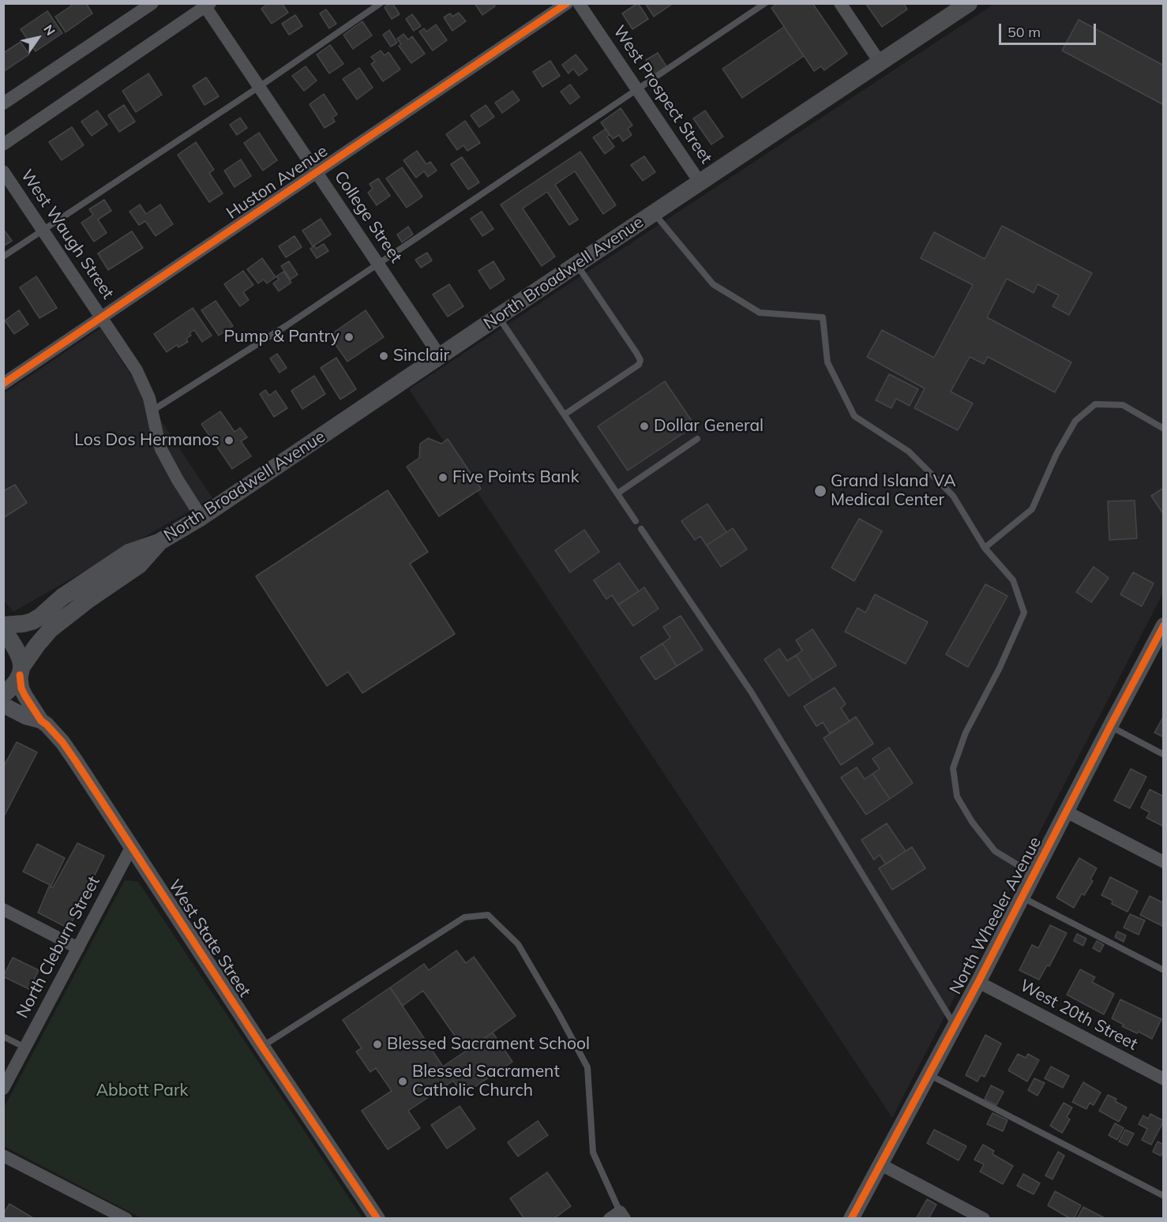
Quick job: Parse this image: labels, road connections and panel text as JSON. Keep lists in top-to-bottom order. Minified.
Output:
{"streets":{"main road":["North Broadwell Avenue"],"street":["West Prospect Street","Huston Avenue","College Street","West Waugh Street","North Wheeler Avenue","West State Street","North Cleburn Street","West 20th Street"]},"crossings":[["West Prospect Street","North Broadwell Avenue"],["Huston Avenue","College Street"],["Huston Avenue","West Waugh Street"],["College Street","North Broadwell Avenue"],["West Waugh Street","North Broadwell Avenue"],["North Broadwell Avenue","West State Street"],["North Wheeler Avenue","West 20th Street"],["West State Street","North Cleburn Street"]],"parks":["Abbott Park"],"places":["Pump & Pantry","Sinclair","Dollar General","Los Dos Hermanos","Five Points Bank","Grand Island VA Medical Center","Blessed Sacrament School","Blessed Sacrament Catholic Church"],"scale_bar":"50 m","north":"top right"}
